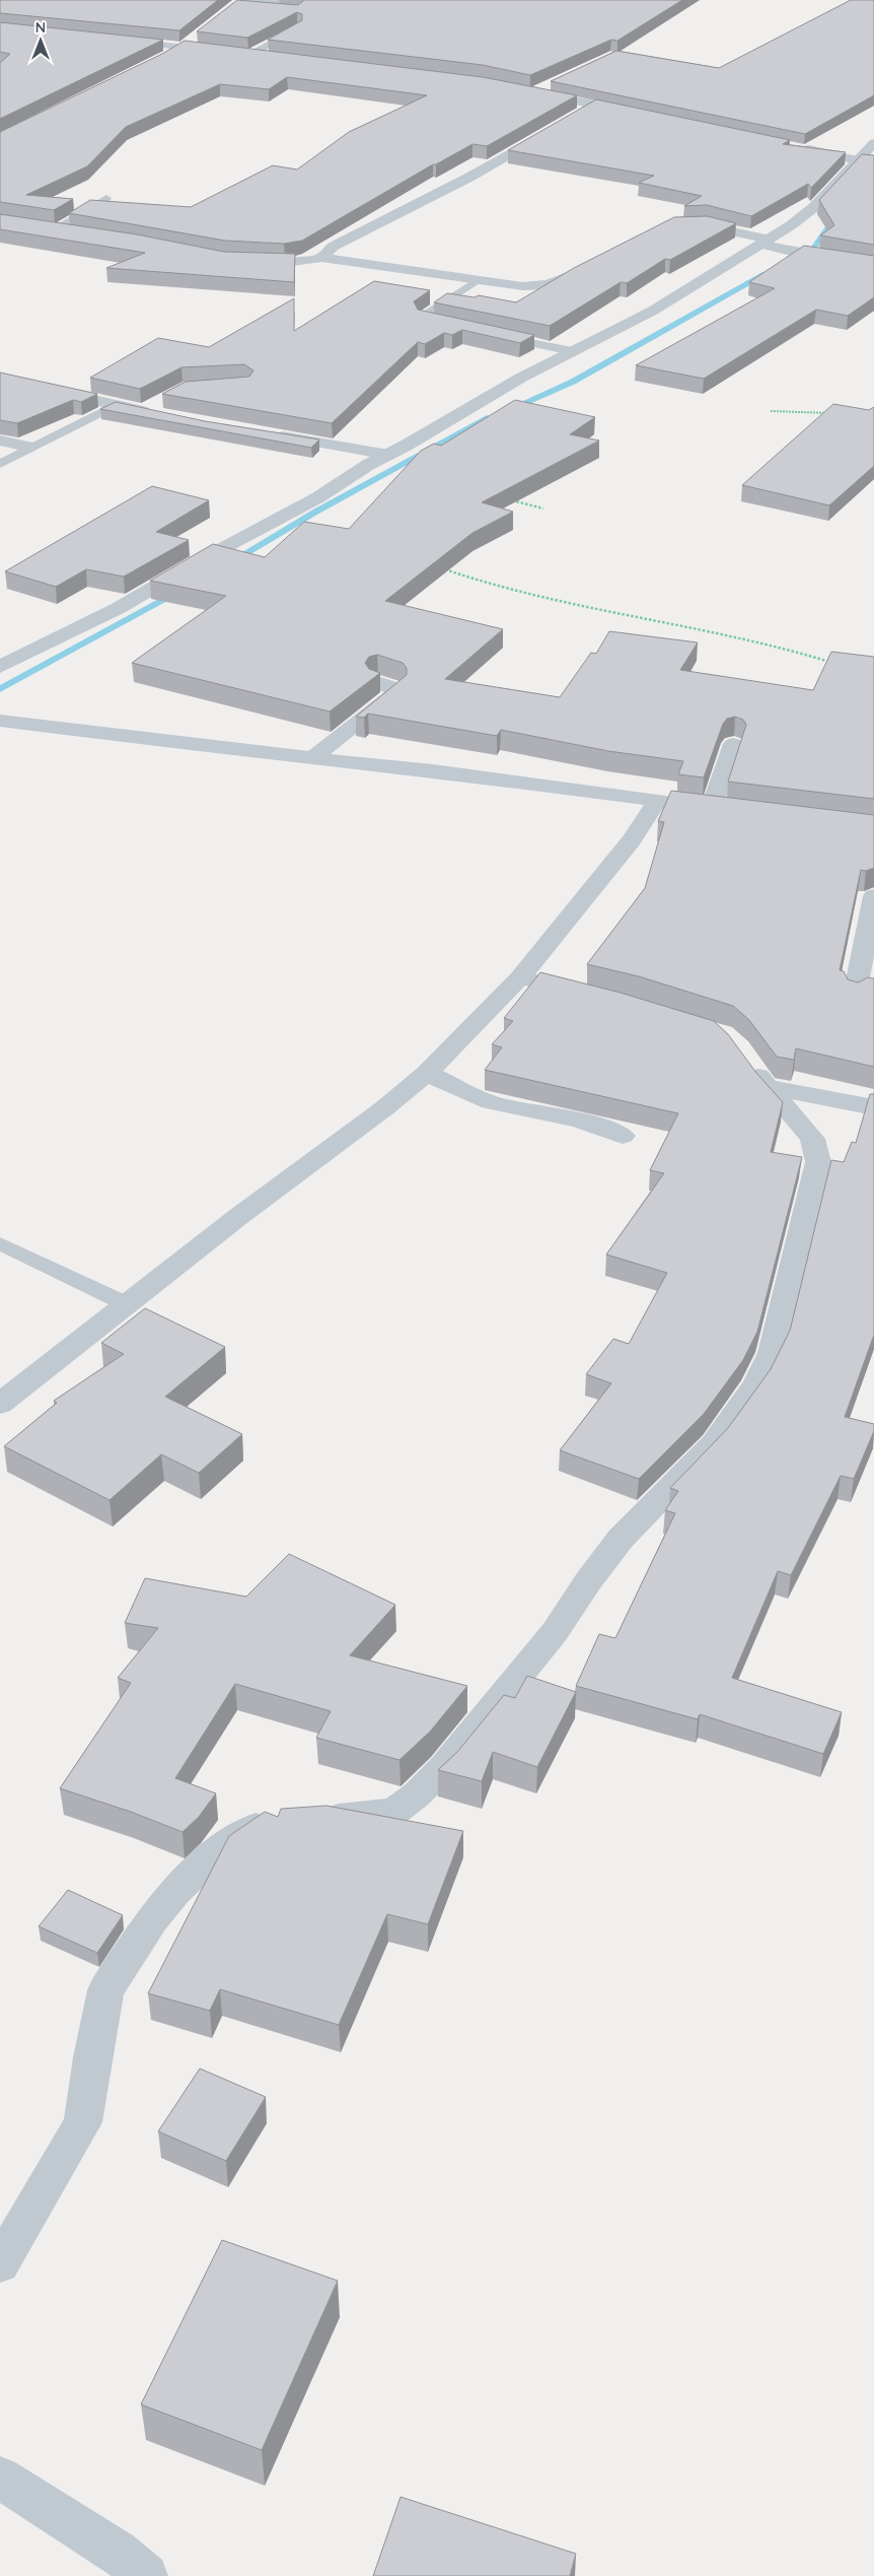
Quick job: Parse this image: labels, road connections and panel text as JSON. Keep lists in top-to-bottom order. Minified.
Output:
{"north":"top"}
